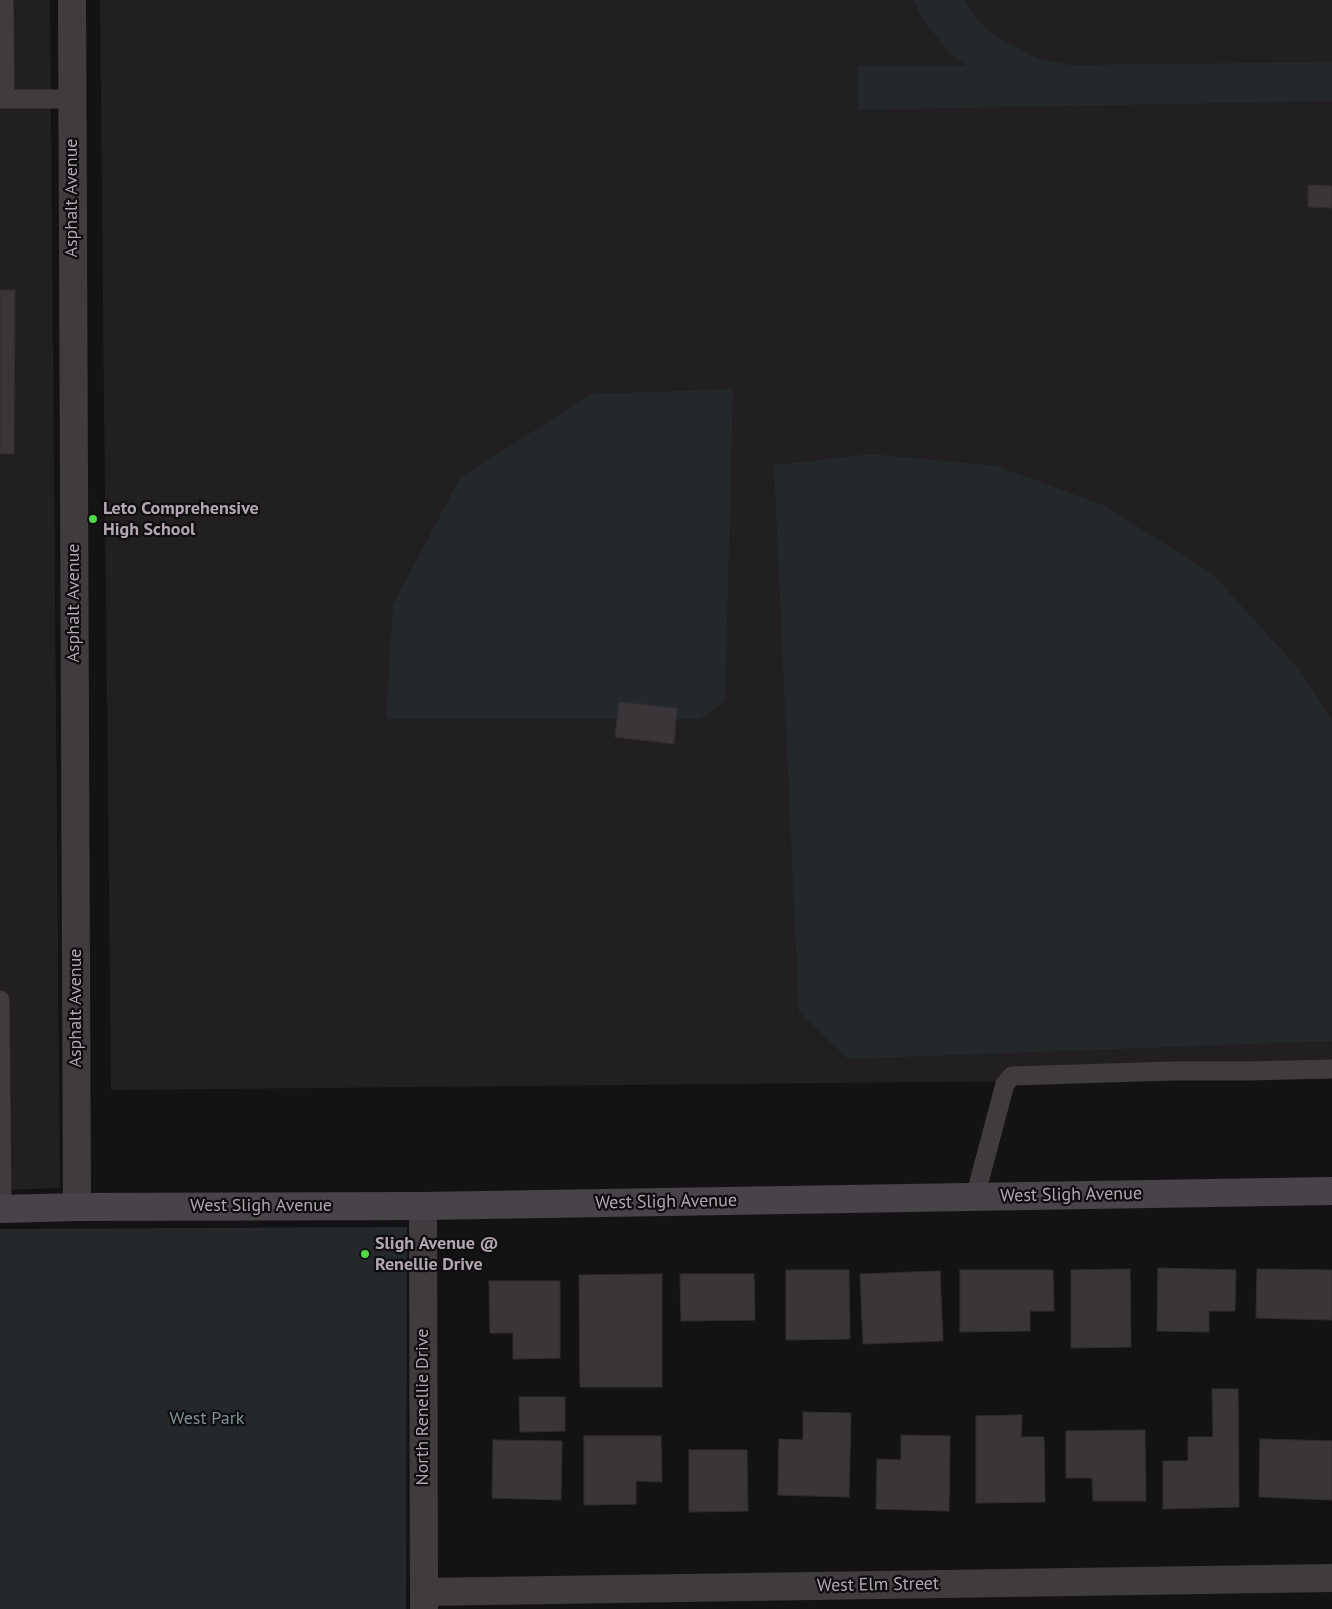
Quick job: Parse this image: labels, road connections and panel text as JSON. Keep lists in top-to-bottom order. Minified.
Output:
{"streets":{"main road":["West Sligh Avenue"],"street":["Asphalt Avenue","North Renellie Drive","West Elm Street"]},"crossings":[["Asphalt Avenue","West Sligh Avenue"],["West Sligh Avenue","North Renellie Drive"],["North Renellie Drive","West Elm Street"]],"parks":["West Park"],"places":["Leto Comprehensive High School","Sligh Avenue @ Renellie Drive"]}
